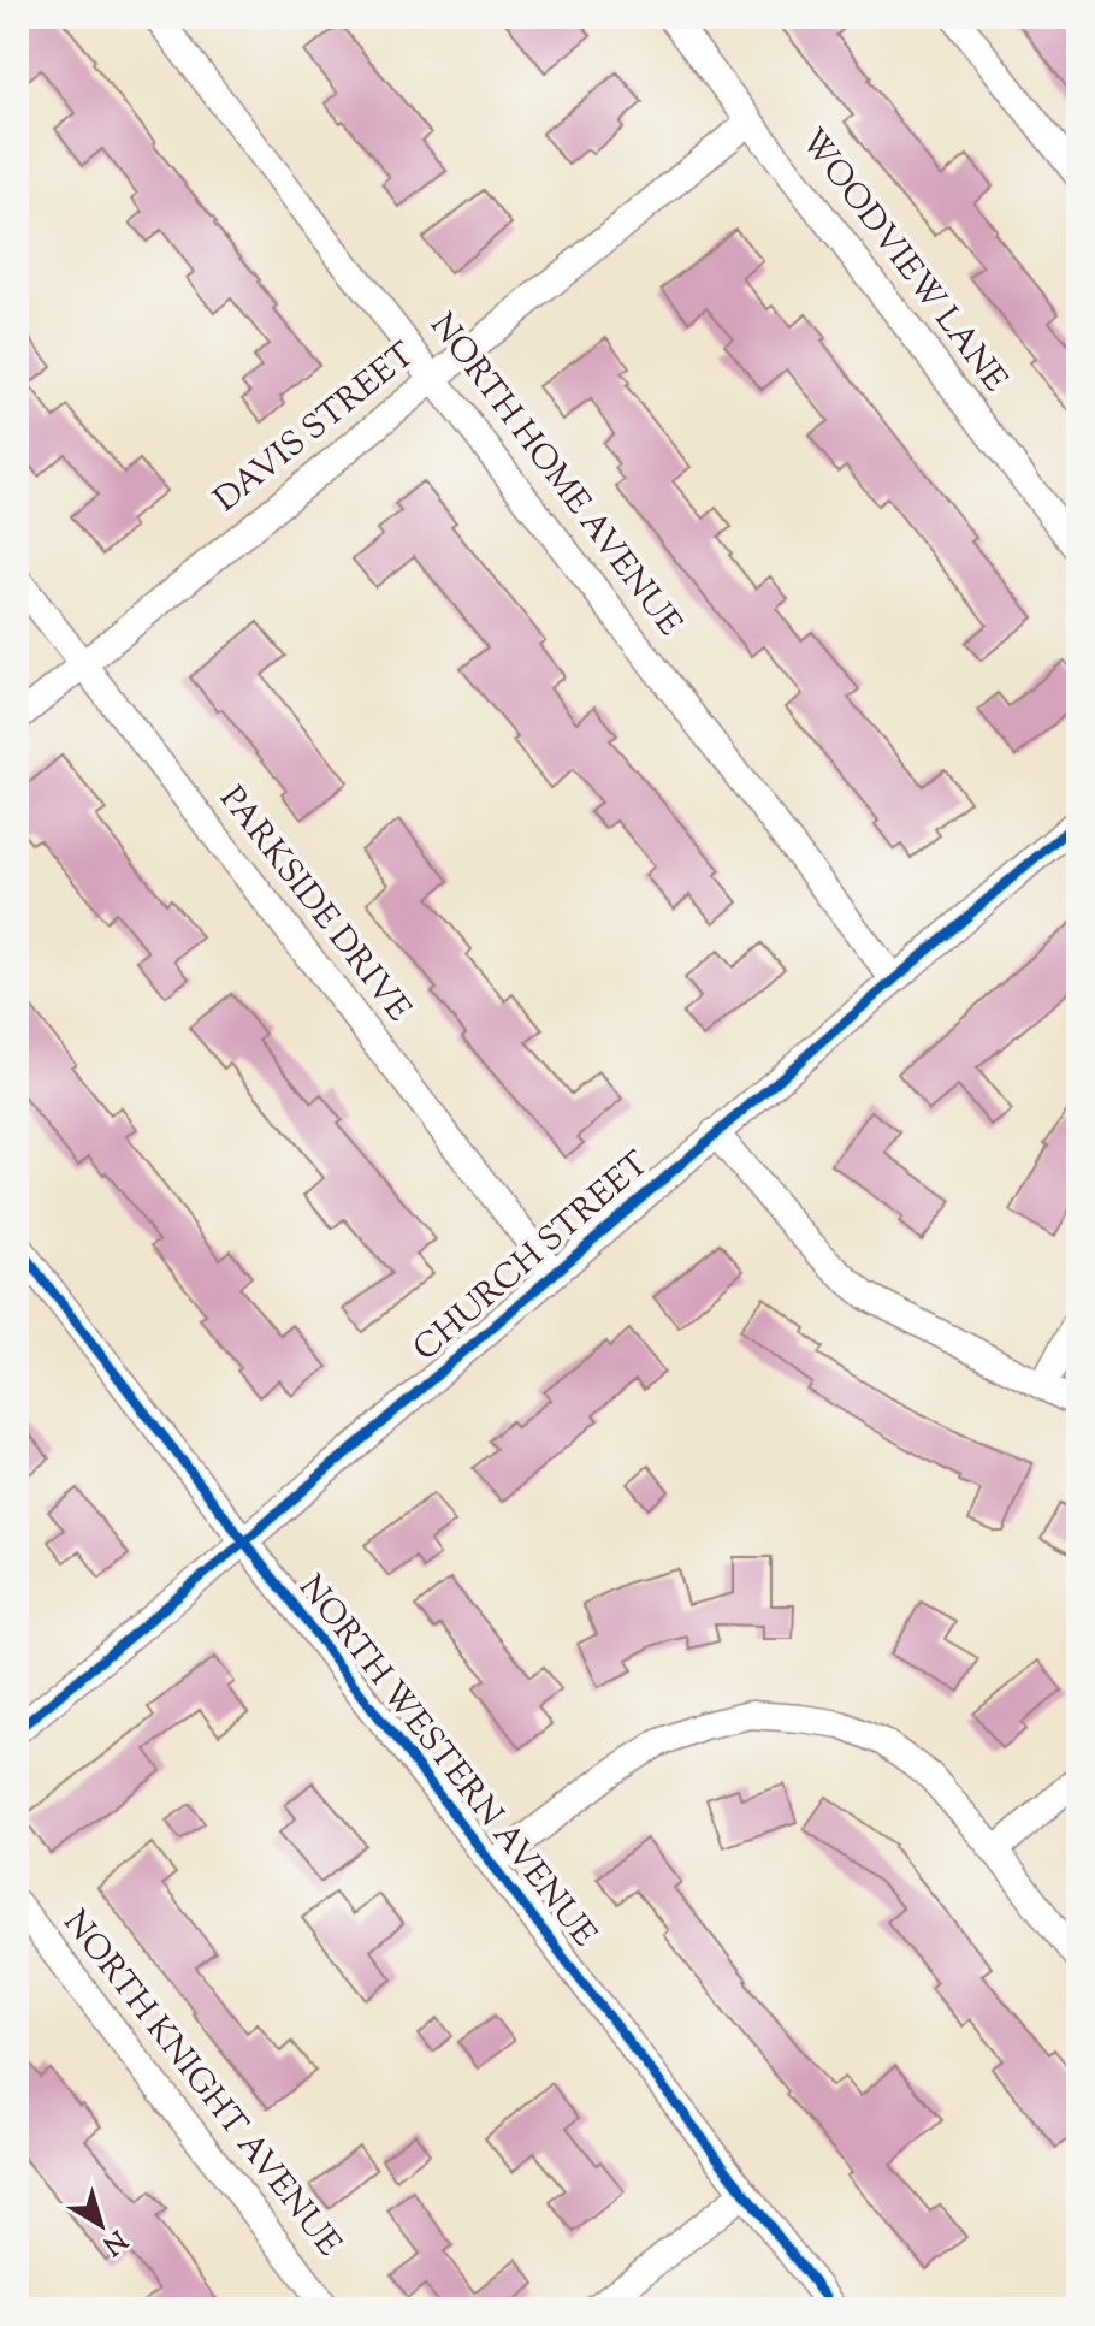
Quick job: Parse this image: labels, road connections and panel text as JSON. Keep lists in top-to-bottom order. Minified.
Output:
{"streets":{"street":["WOODVIEW LANE","DAVIS STREET","NORTH HOME AVENUE","PARKSIDE DRIVE","CHURCH STREET","NORTH WESTERN AVENUE","NORTH KNIGHT AVENUE"]},"crossings":[["WOODVIEW LANE","DAVIS STREET"],["DAVIS STREET","NORTH HOME AVENUE"],["DAVIS STREET","PARKSIDE DRIVE"],["NORTH HOME AVENUE","CHURCH STREET"],["PARKSIDE DRIVE","CHURCH STREET"],["CHURCH STREET","NORTH WESTERN AVENUE"]],"north":"bottom right"}
